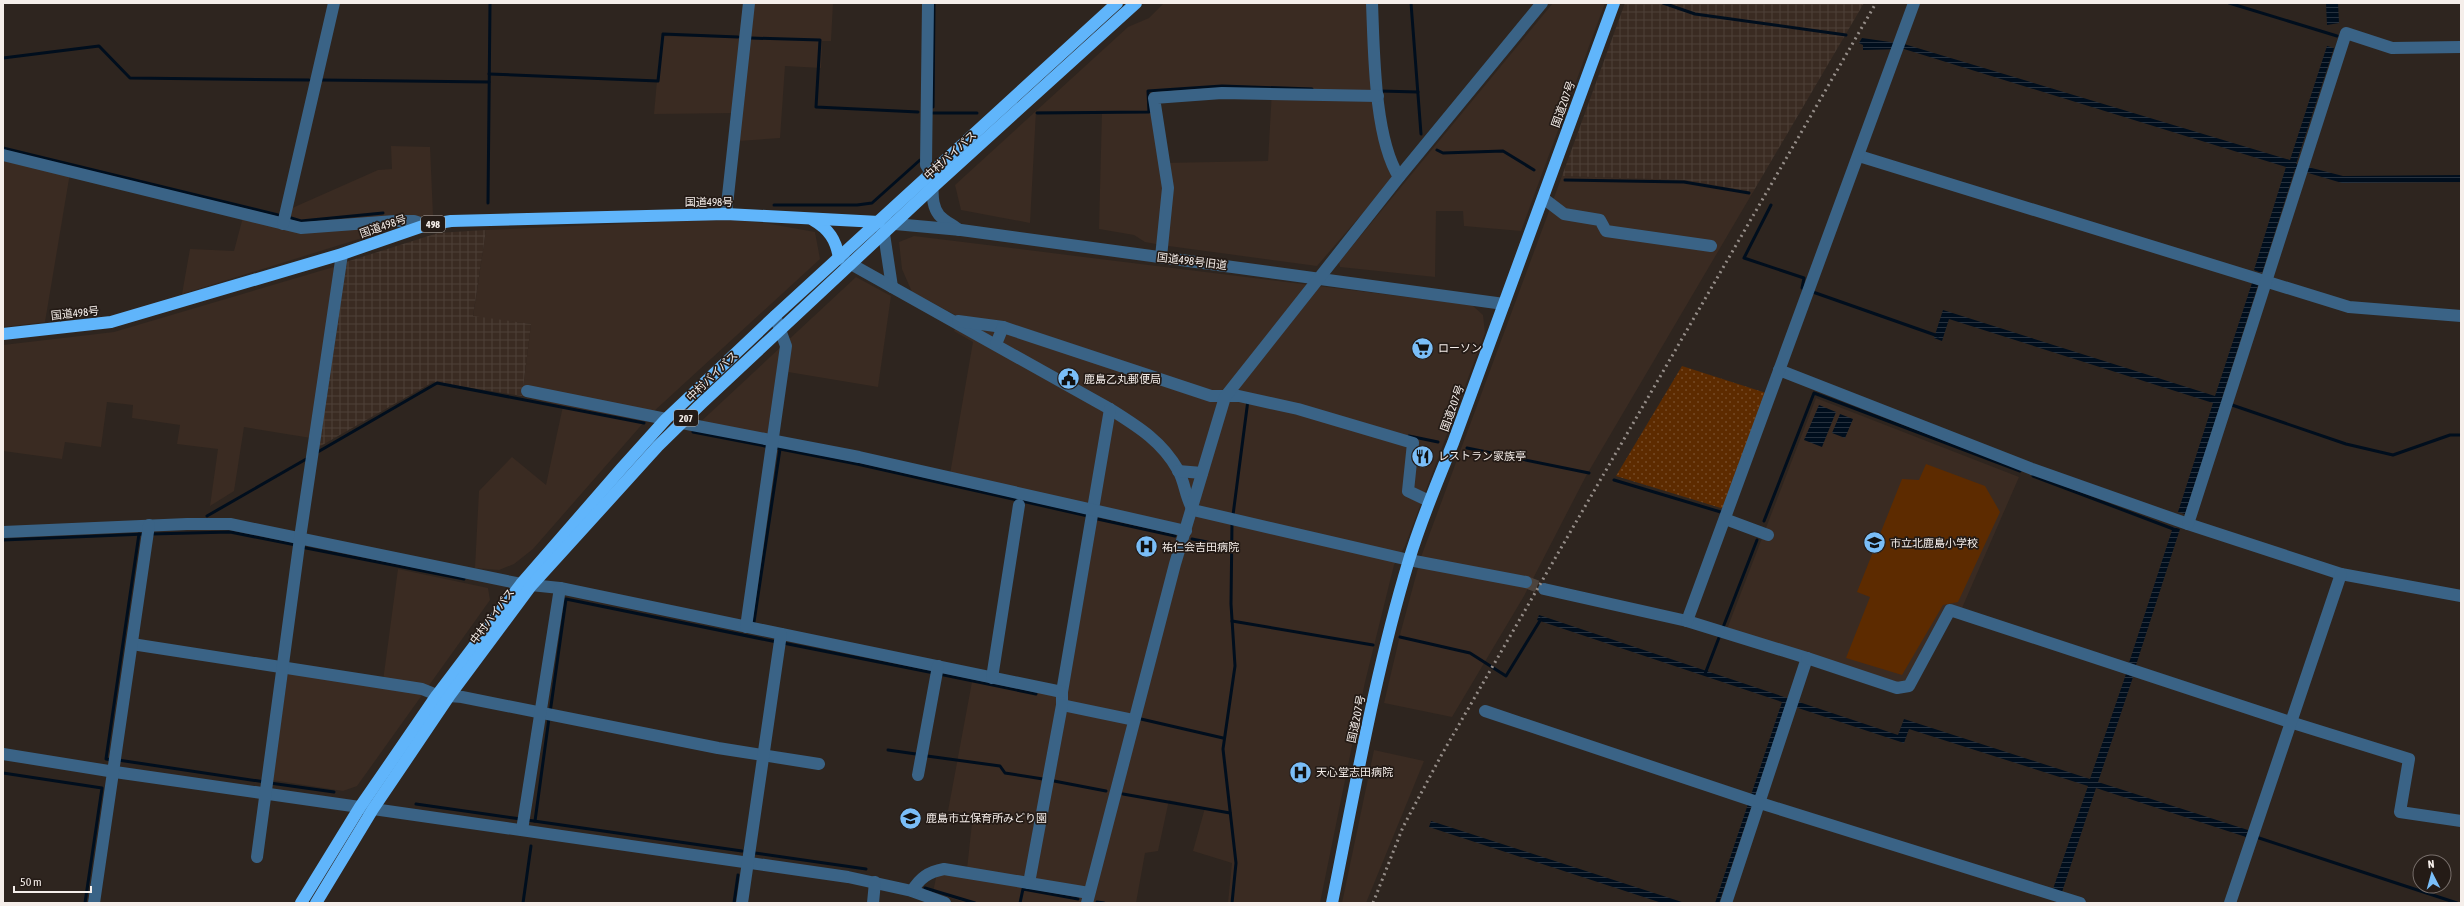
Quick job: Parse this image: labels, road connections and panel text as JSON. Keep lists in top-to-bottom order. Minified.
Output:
{"streets":{"highway":["国道207号","中村バイパス","国道498号","498","207"],"street":["国道498号旧道"]},"crossings":[["国道207号","国道498号旧道"],["中村バイパス","国道498号"],["中村バイパス","国道498号旧道"],["国道498号","国道498号旧道"]],"places":{"supermarket":["ローソン"],"public building":["鹿島乙丸郵便局"],"restaurant":["レストラン家族亭"],"school or university":["市立北鹿島小学校","鹿島市立保育所みどり園"],"hospital":["祐仁会吉田病院","天心堂志田病院"]},"scale_bar":"50 m","north":"top"}
